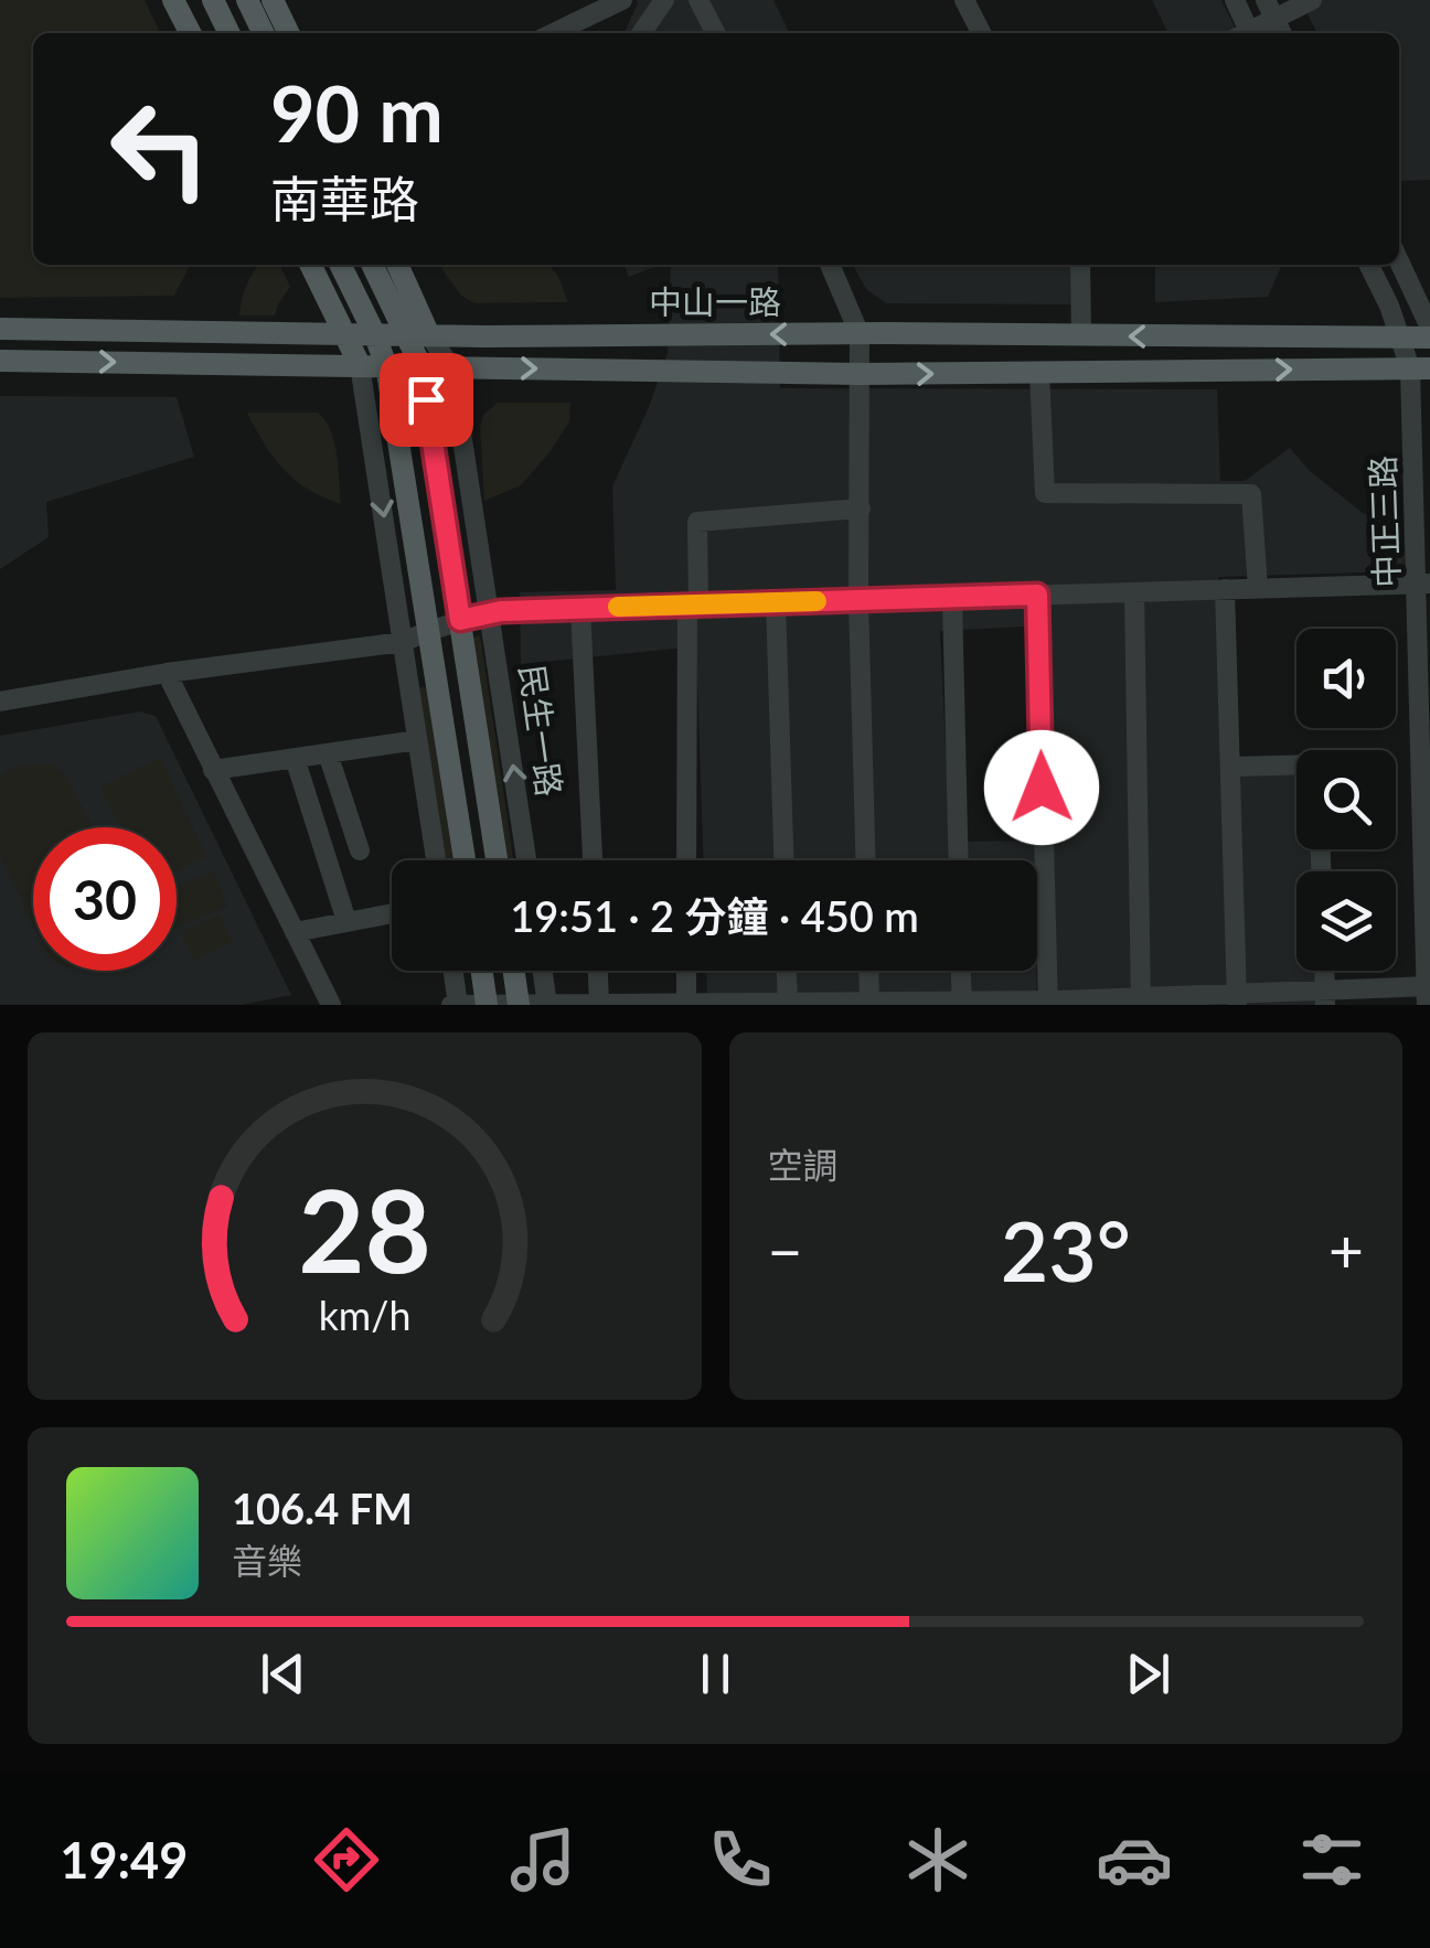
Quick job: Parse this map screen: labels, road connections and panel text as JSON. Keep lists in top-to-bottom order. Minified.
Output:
{"streets":{"main road":["中山一路","民生一路"],"street":["中正三路"]},"crossings":[["中山一路","中正三路"],["中山一路","民生一路"]],"page":{"turn":["90 m","南華路"],"limit":"30","trip":"19:51 · 2 分鐘 · 450 m","tile":"空調","heat":["−","23°","+"],"song":["106.4 FM","音樂"],"tabs":"19:49","gauge":["28","km/h"]}}
